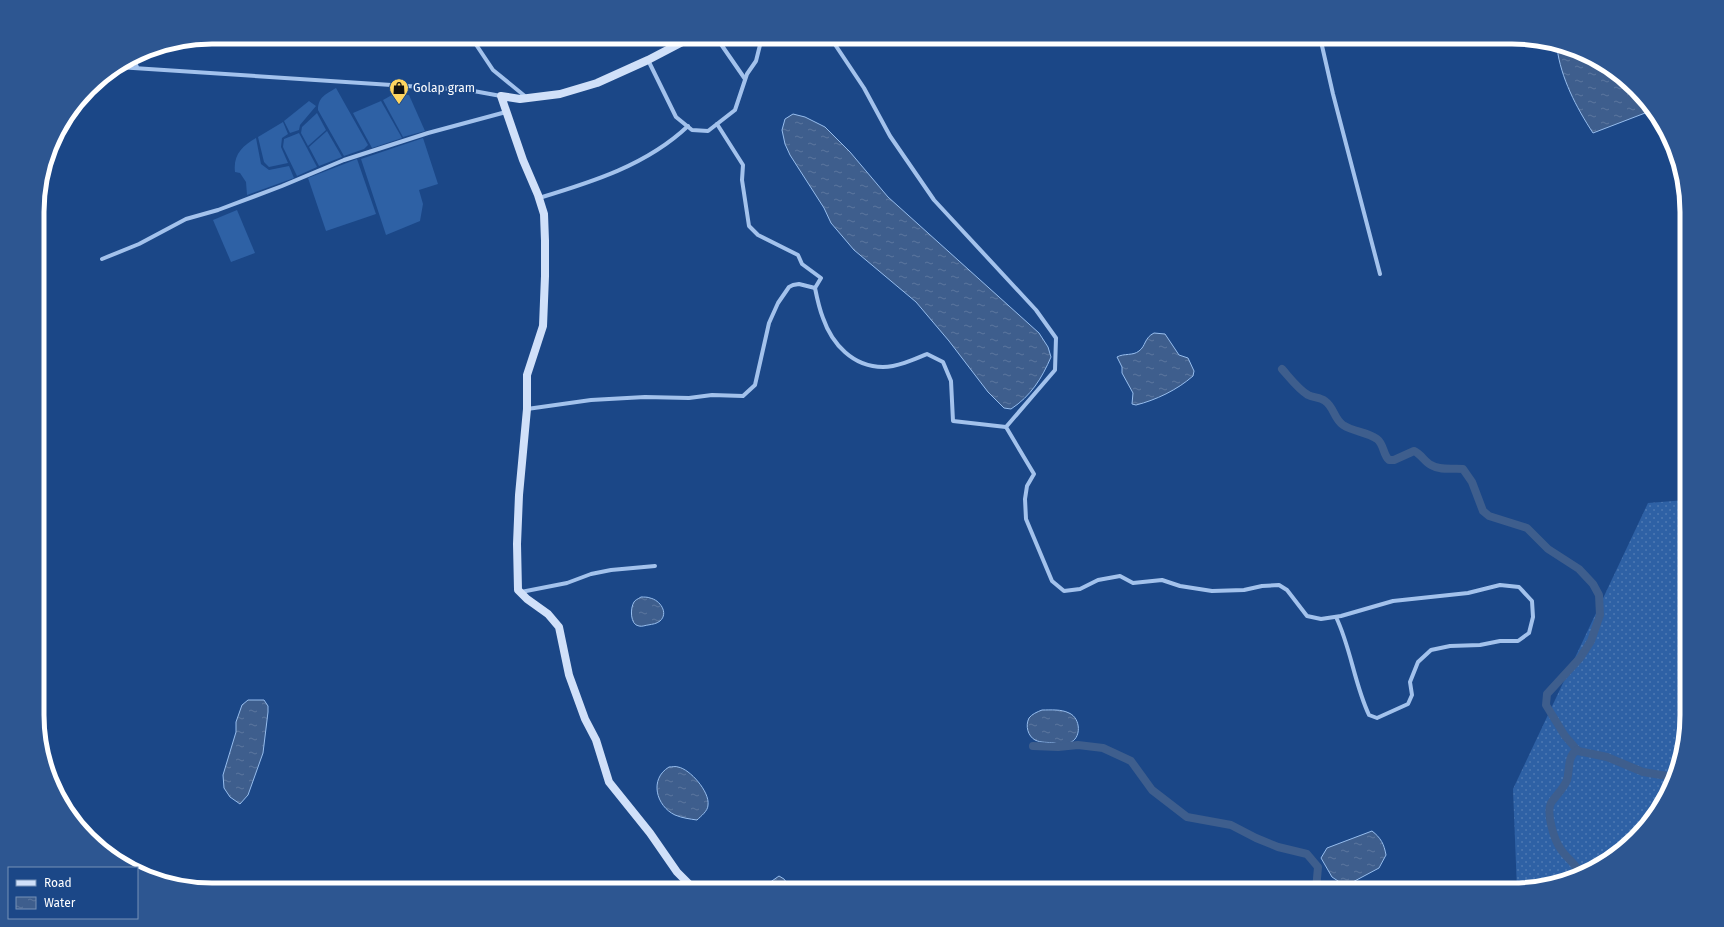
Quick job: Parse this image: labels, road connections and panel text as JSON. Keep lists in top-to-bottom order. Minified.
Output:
{"places":{"shop":["Golap gram"]},"legend":["Road","Water"]}
